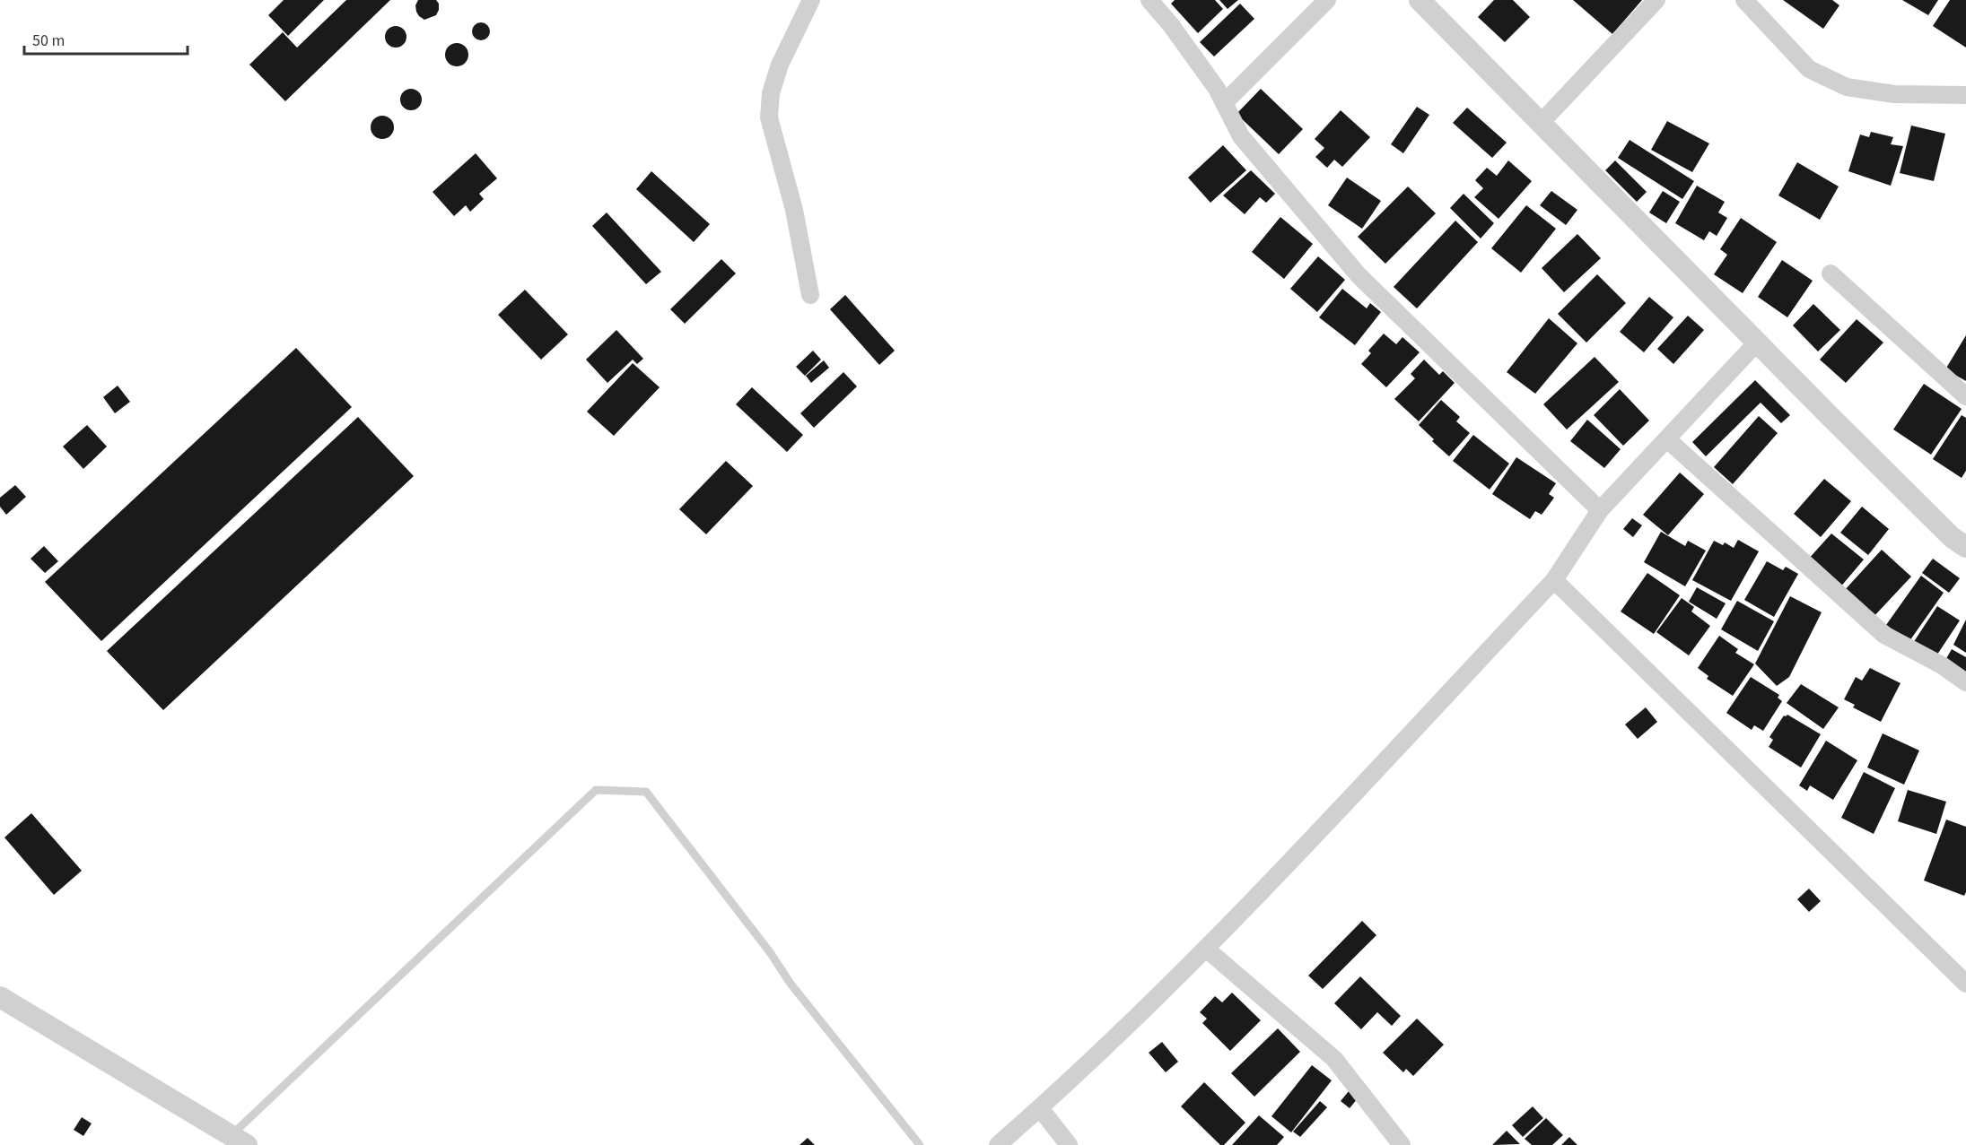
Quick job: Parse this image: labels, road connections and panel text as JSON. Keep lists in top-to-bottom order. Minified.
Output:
{"scale_bar":"50 m"}
